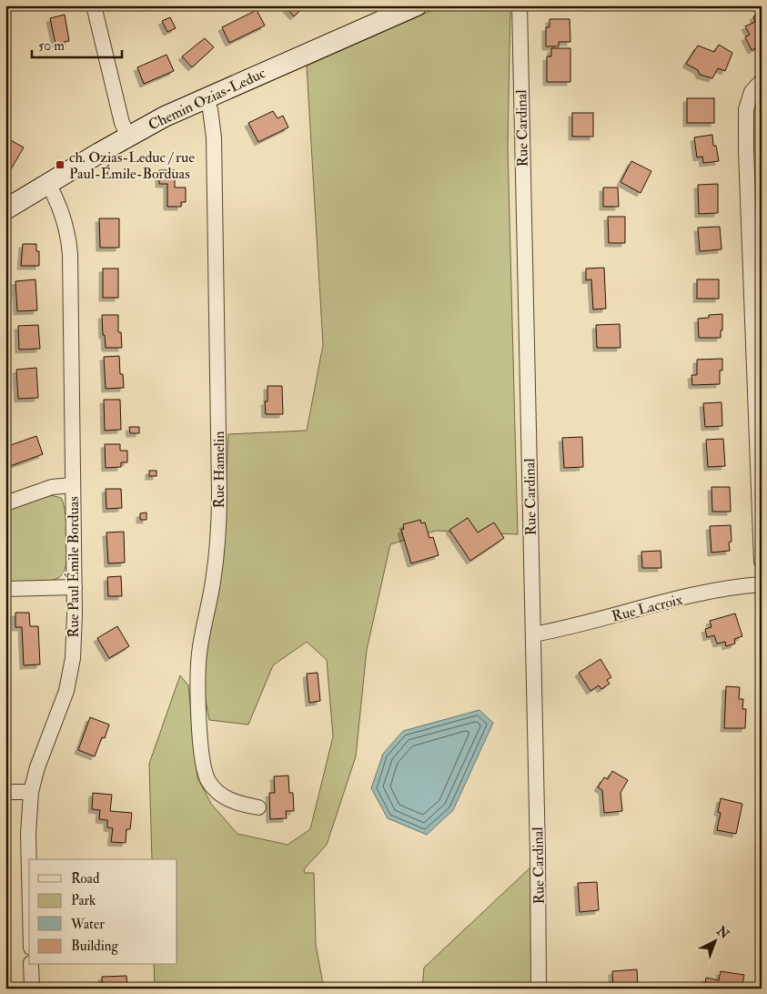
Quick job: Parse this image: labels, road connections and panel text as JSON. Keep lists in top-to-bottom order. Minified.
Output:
{"streets":{"street":["Chemin Ozias-Leduc","Rue Cardinal","Rue Hamelin","Rue Paul Émile Borduas","Rue Lacroix"]},"crossings":[["Chemin Ozias-Leduc","Rue Hamelin"],["Chemin Ozias-Leduc","Rue Paul Émile Borduas"],["Rue Cardinal","Rue Lacroix"]],"places":{"transit":["ch. Ozias-Leduc / rue Paul-Émile-Borduas"]},"legend":["Road","Park","Water","Building"],"scale_bar":"50 m","north":"top right"}
